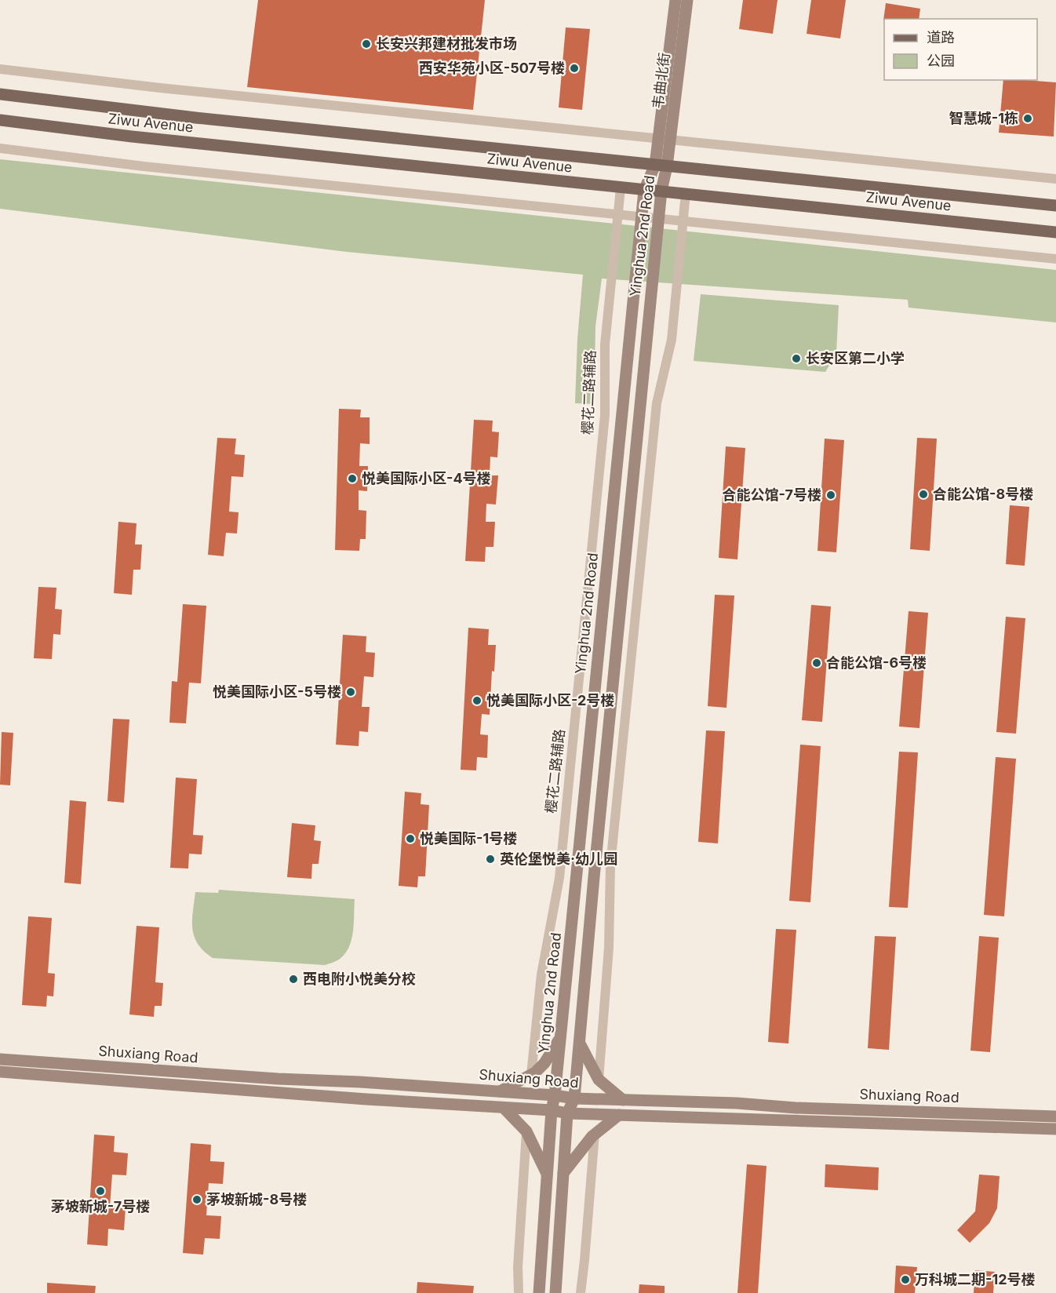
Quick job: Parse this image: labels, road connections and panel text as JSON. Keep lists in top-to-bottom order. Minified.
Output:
{"streets":{"main road":["韦曲北街","Ziwu Avenue","Yinghua 2nd Road","Shuxiang Road"],"street":["樱花二路辅路"]},"crossings":[["韦曲北街","Ziwu Avenue"],["韦曲北街","Yinghua 2nd Road"],["Ziwu Avenue","Yinghua 2nd Road"],["Ziwu Avenue","樱花二路辅路"],["Yinghua 2nd Road","Shuxiang Road"]],"places":["长安兴邦建材批发市场","西安华苑小区-507号楼","智慧城-1栋","长安区第二小学","悦美国际小区-4号楼","合能公馆-8号楼","合能公馆-7号楼","合能公馆-6号楼","悦美国际小区-5号楼","悦美国际小区-2号楼","悦美国际-1号楼","英伦堡悦美·幼儿园","西电附小悦美分校","茅坡新城-7号楼","茅坡新城-8号楼","万科城二期-12号楼"],"legend":["道路","公园"]}
